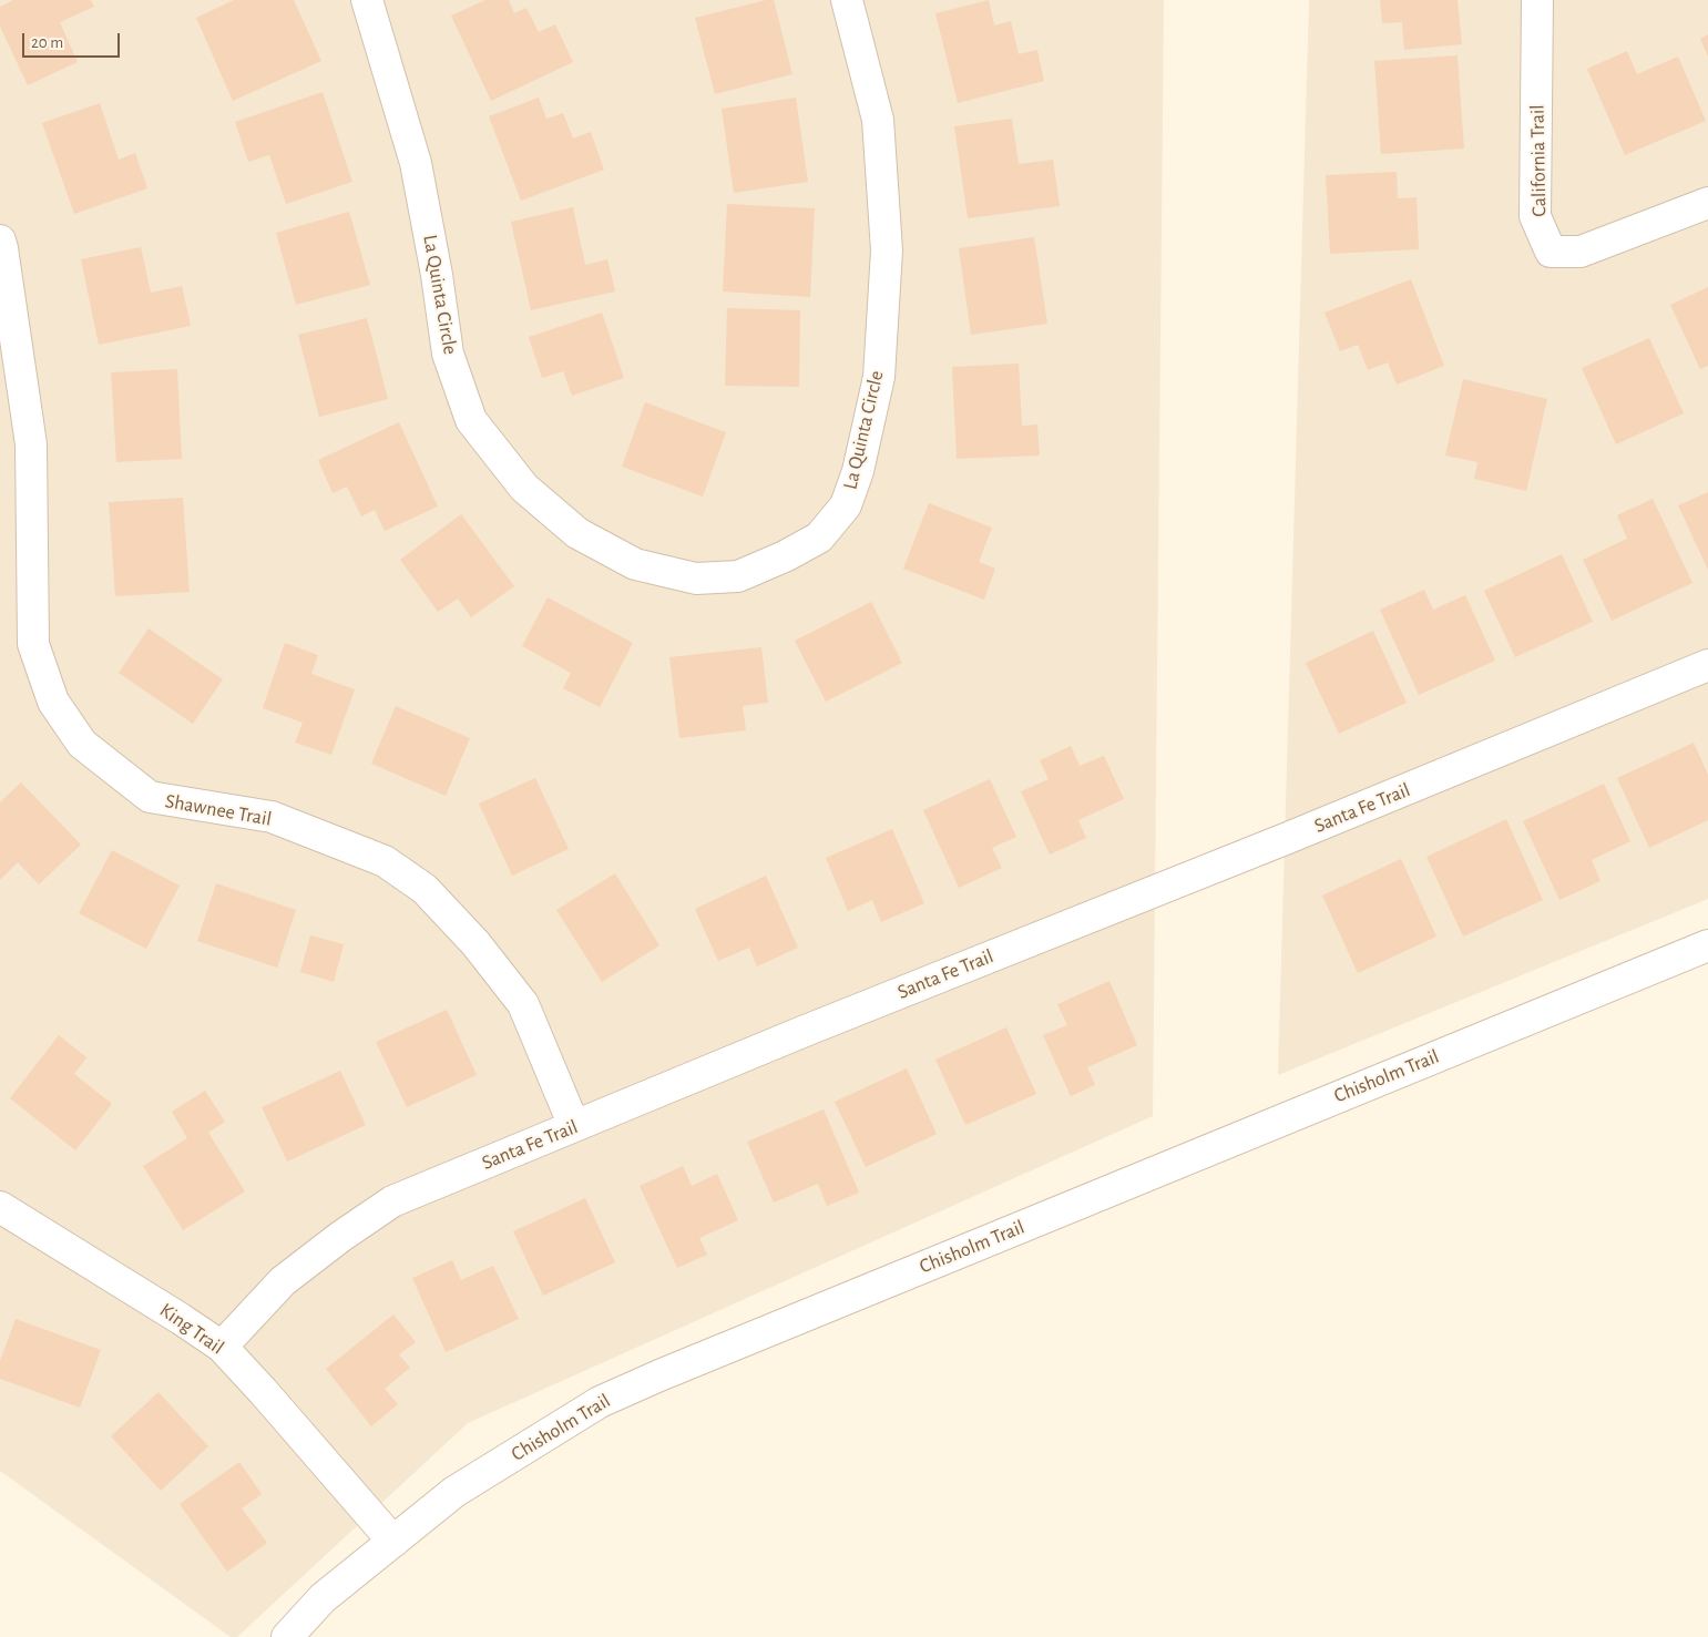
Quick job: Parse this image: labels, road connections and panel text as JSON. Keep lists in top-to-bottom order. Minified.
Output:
{"streets":{"street":["California Trail","La Quinta Circle","Santa Fe Trail","Shawnee Trail","Chisholm Trail","King Trail"]},"crossings":[["Santa Fe Trail","Shawnee Trail"],["Santa Fe Trail","King Trail"],["Chisholm Trail","King Trail"]],"scale_bar":"20 m"}
